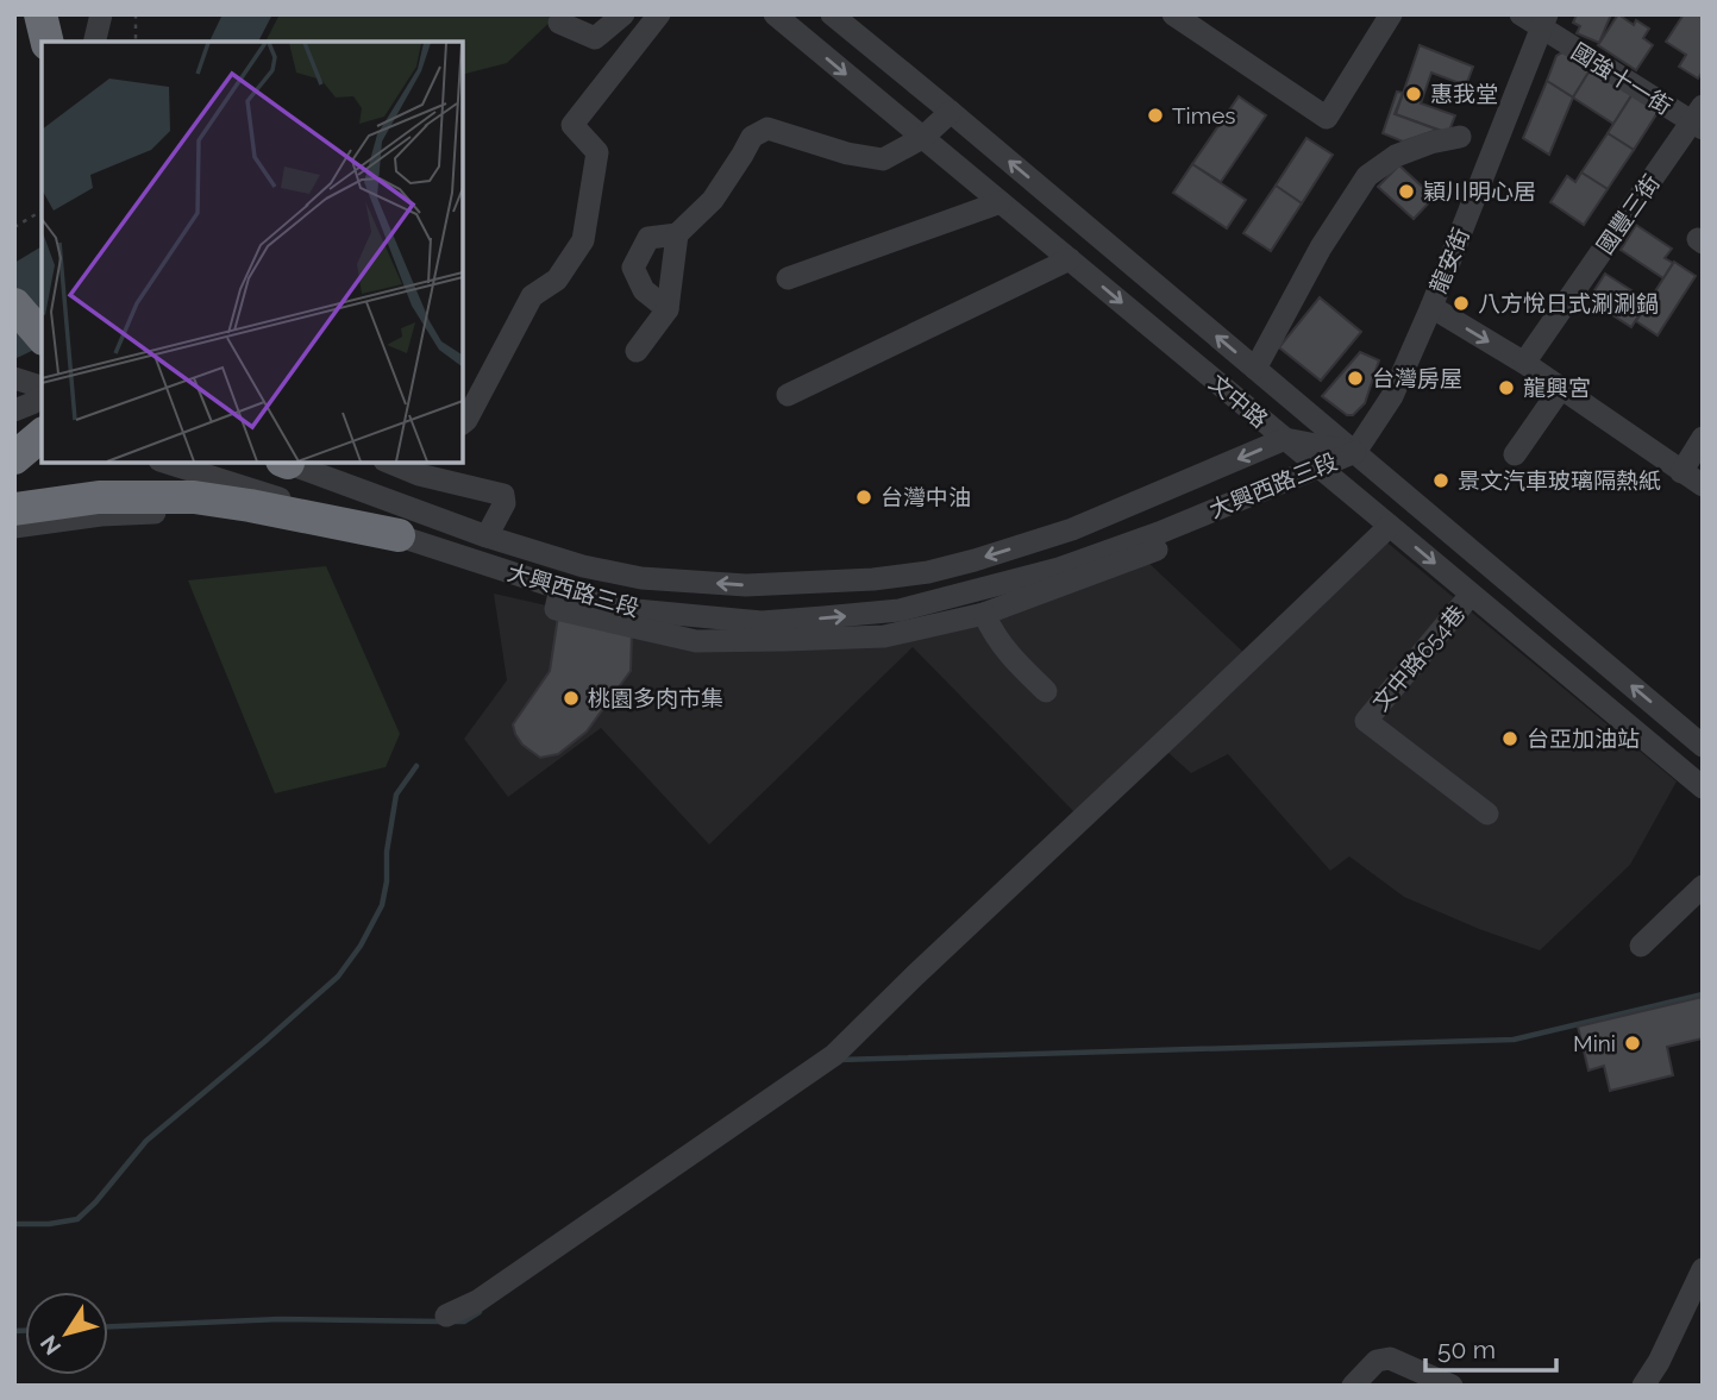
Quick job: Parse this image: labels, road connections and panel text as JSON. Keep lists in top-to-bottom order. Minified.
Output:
{"streets":{"street":["國強十一街","國豐三街","龍安街","文中路","大興西路三段","文中路654巷"]},"crossings":[["國強十一街","國豐三街"],["國強十一街","龍安街"],["龍安街","文中路"],["龍安街","大興西路三段"],["文中路","大興西路三段"],["文中路","文中路654巷"]],"places":["惠我堂","Times","穎川明心居","八方悅日式涮涮鍋","台灣房屋","龍興宮","景文汽車玻璃隔熱紙","台灣中油","桃園多肉市集","台亞加油站","Mini"],"scale_bar":"50 m","north":"bottom left"}
